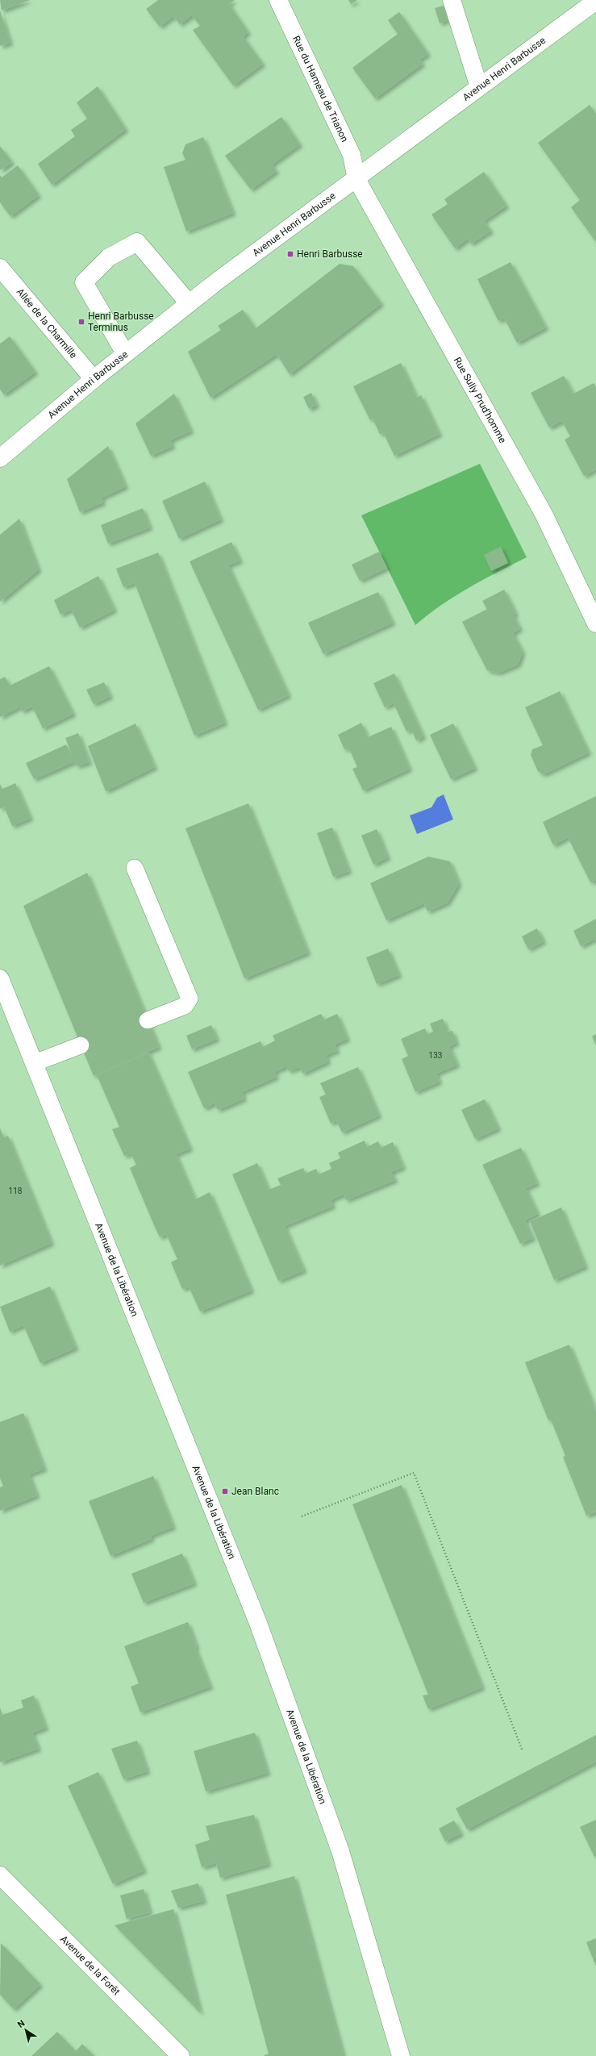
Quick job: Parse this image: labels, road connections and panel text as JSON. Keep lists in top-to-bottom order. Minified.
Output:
{"streets":{"street":["Avenue Henri Barbusse","Rue du Hameau de Trianon","Allée de la Charmille","Rue Sully Prud'homme","Avenue de la Libération","Avenue de la Forêt"]},"crossings":[["Avenue Henri Barbusse","Rue du Hameau de Trianon"],["Avenue Henri Barbusse","Allée de la Charmille"],["Avenue Henri Barbusse","Rue Sully Prud'homme"],["Rue du Hameau de Trianon","Rue Sully Prud'homme"]],"places":{"transit":["Henri Barbusse","Henri Barbusse Terminus","Jean Blanc"]},"house_numbers":["133","118"],"north":"top left"}
